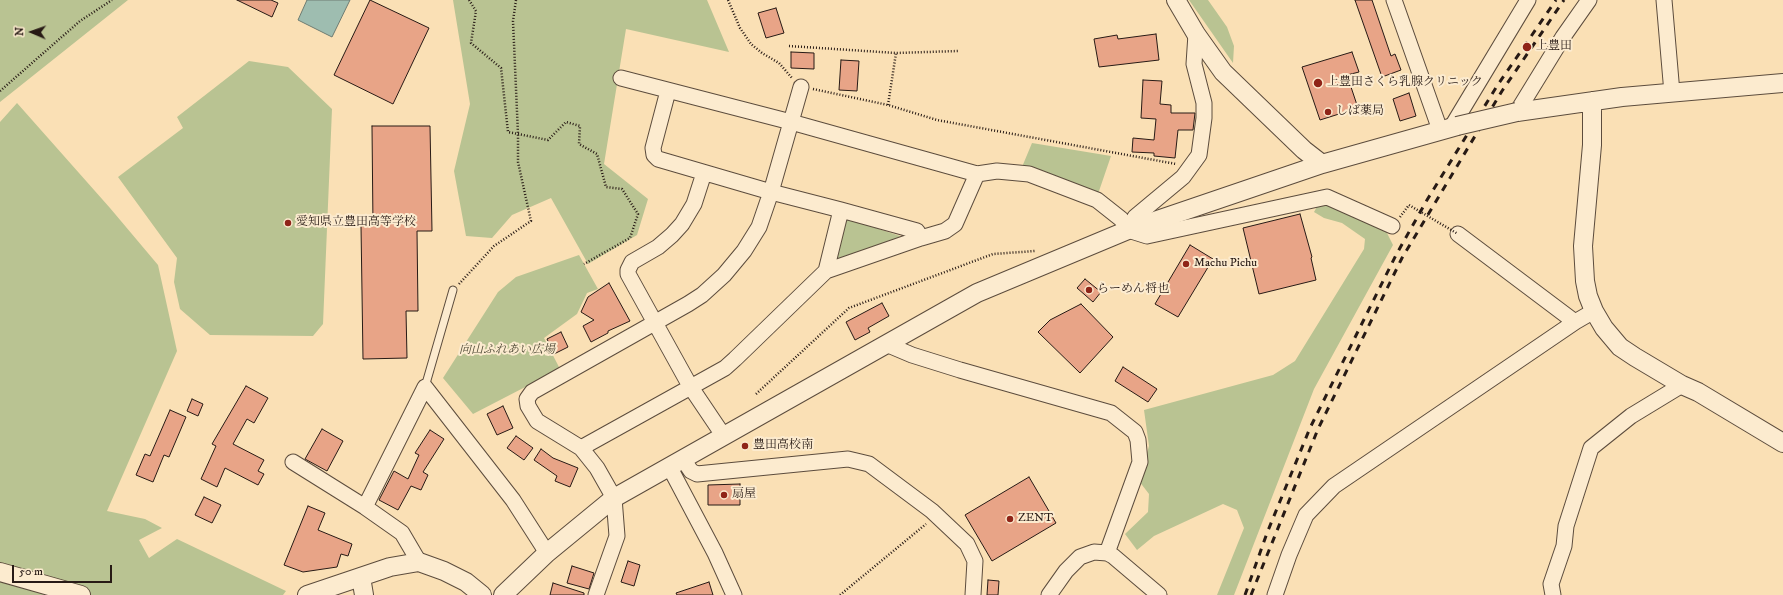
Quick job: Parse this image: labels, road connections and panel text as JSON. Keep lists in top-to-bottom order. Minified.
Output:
{"parks":["向山ふれあい広場"],"places":["上豊田","上豊田さくら乳腺クリニック","しば薬局","愛知県立豊田高等学校","Machu Pichu","らーめん将也","豊田高校南","扇屋","ZENT"],"scale_bar":"50 m","north":"left"}
